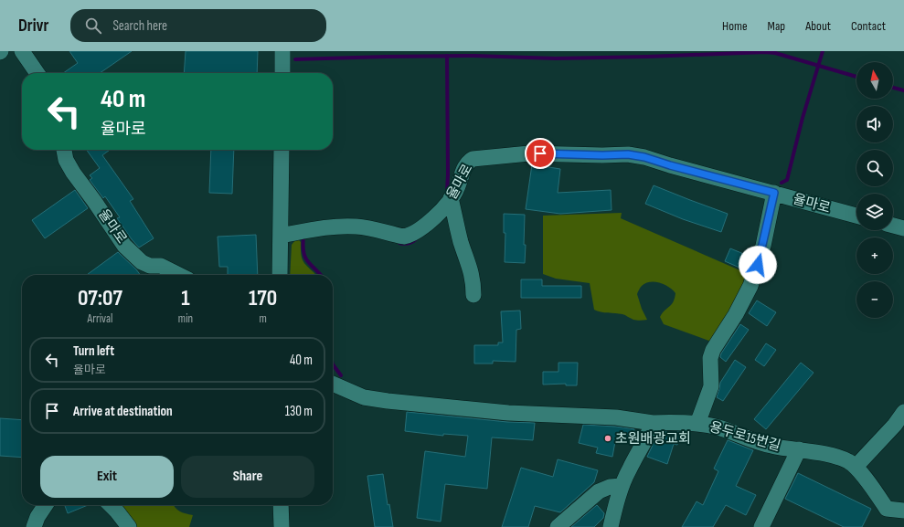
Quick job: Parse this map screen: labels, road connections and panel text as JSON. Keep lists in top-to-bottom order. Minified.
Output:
{"streets":{"street":["율마로","용두로15번길"]},"places":["초원배광교회"],"north":"top","page":{"header":"Drivr","search":"Search here","nav":["Home","Map","About","Contact"],"map_buttons":["+","−"],"turn":["40 m","율마로"],"eta":["07:07","Arrival","1","min","170","m"],"list":[{"name":"Turn left","note":"율마로","value":"40 m"},{"name":"Arrive at destination","value":"130 m"}],"buttons":["Exit","Share"]}}
